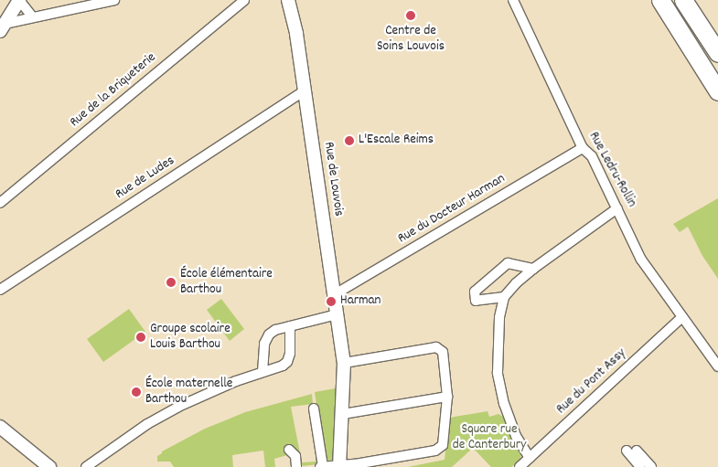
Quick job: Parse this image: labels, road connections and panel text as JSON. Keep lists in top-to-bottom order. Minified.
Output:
{"streets":{"street":["Rue de la Briqueterie","Rue Ledru-Rollin","Rue de Ludes","Rue de Louvois","Rue du Docteur Harman","Rue du Pont Assy"]},"crossings":[["Rue Ledru-Rollin","Rue du Docteur Harman"],["Rue Ledru-Rollin","Rue du Pont Assy"],["Rue de Ludes","Rue de Louvois"],["Rue de Louvois","Rue du Docteur Harman"]],"parks":["Square rue de Canterbury"],"places":["Centre de Soins Louvois","L'Escale Reims","École élémentaire Barthou","Harman","Groupe scolaire Louis Barthou","École maternelle Barthou"]}
